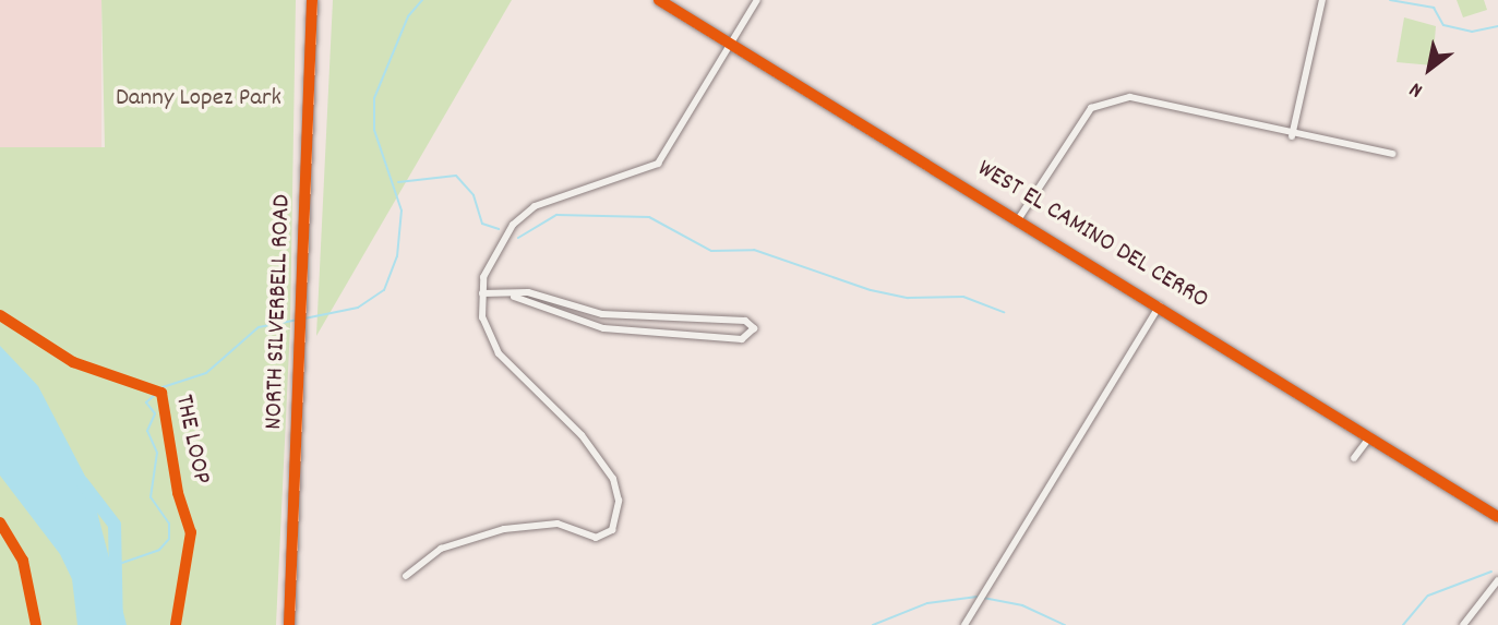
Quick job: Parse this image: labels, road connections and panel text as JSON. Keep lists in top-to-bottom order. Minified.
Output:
{"streets":{"street":["WEST EL CAMINO DEL CERRO","NORTH SILVERBELL ROAD"],"cycle path":["THE LOOP"]},"parks":["Danny Lopez Park"],"north":"bottom left"}
